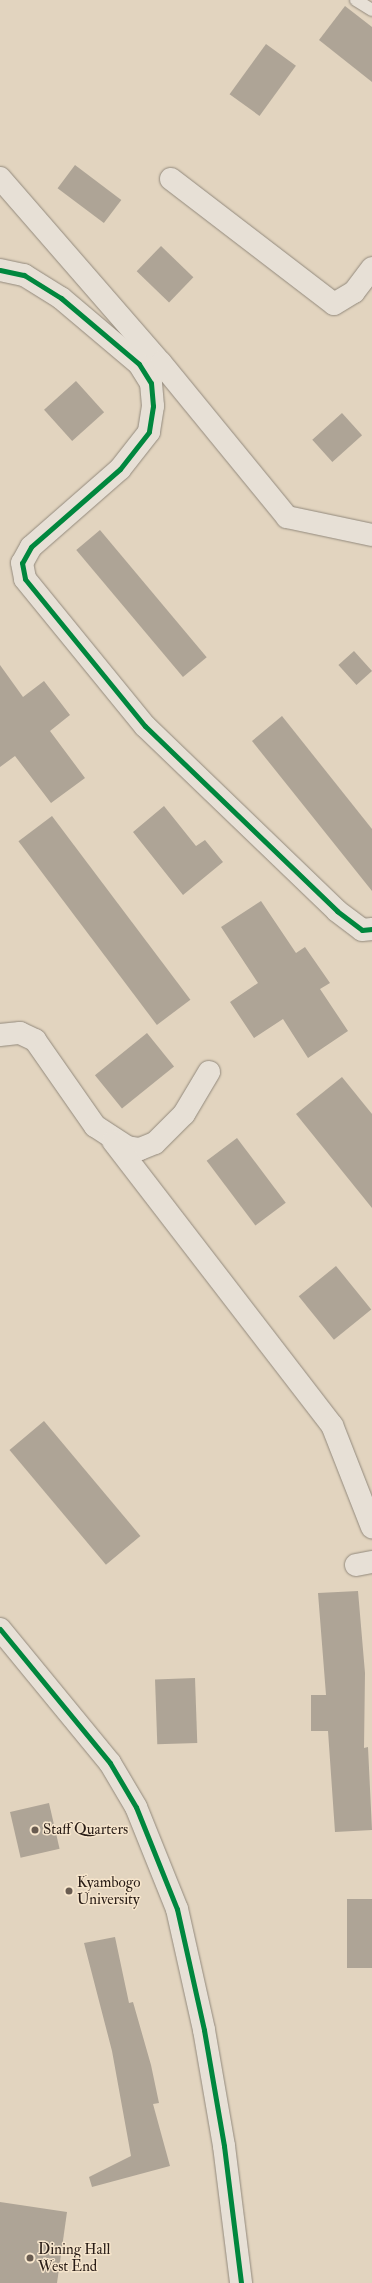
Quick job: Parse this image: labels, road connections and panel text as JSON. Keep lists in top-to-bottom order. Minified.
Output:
{"places":["Staff Quarters","Kyambogo University","Dining Hall West End"]}
